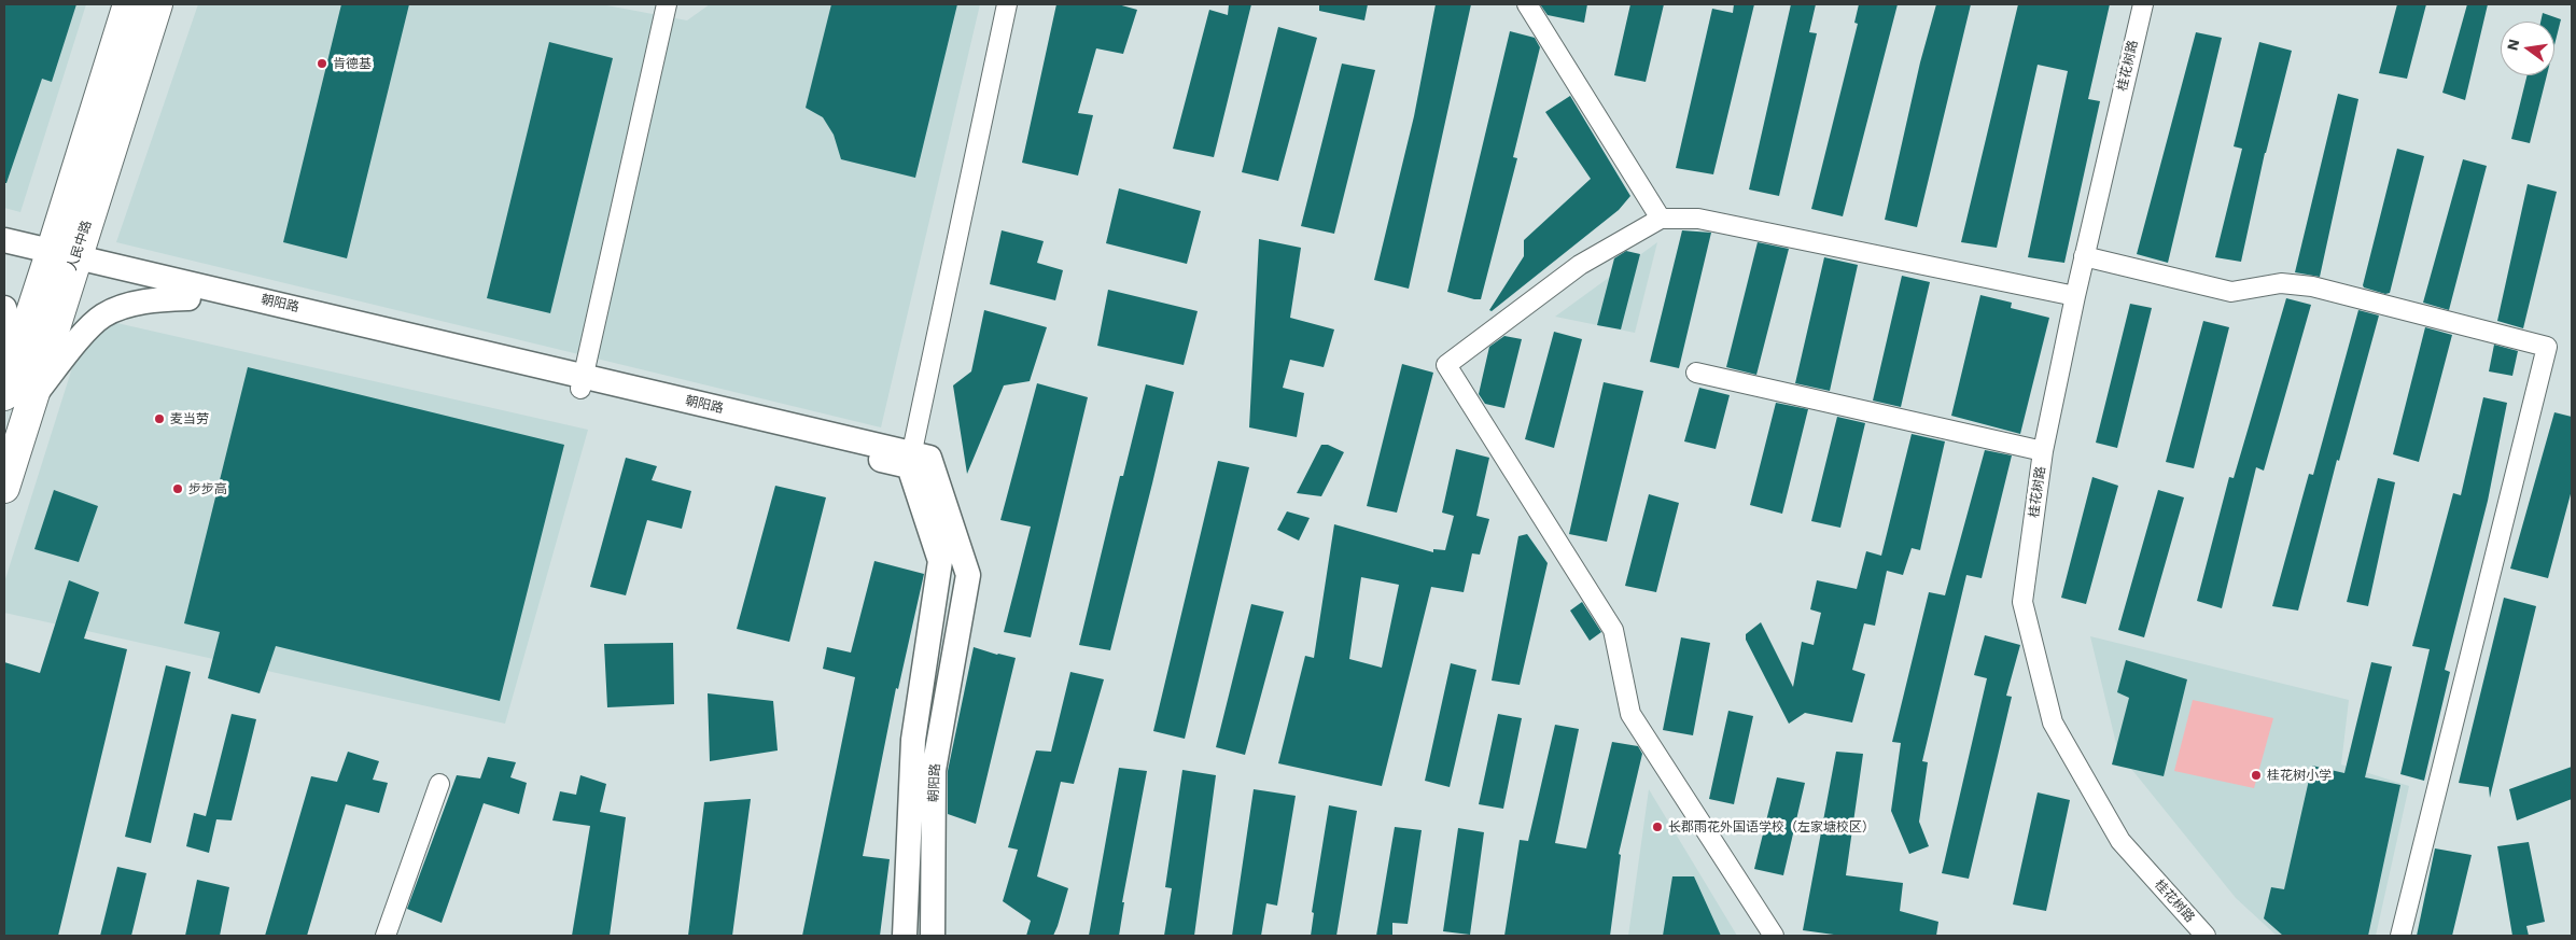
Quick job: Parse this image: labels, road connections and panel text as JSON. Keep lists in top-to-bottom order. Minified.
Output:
{"streets":{"main road":["人民中路"],"street":["桂花树路","朝阳路"]},"crossings":[["人民中路","朝阳路"]],"places":["肯德基","麦当劳","步步高","桂花树小学","长郡雨花外国语学校（左家塘校区）"],"north":"left"}
